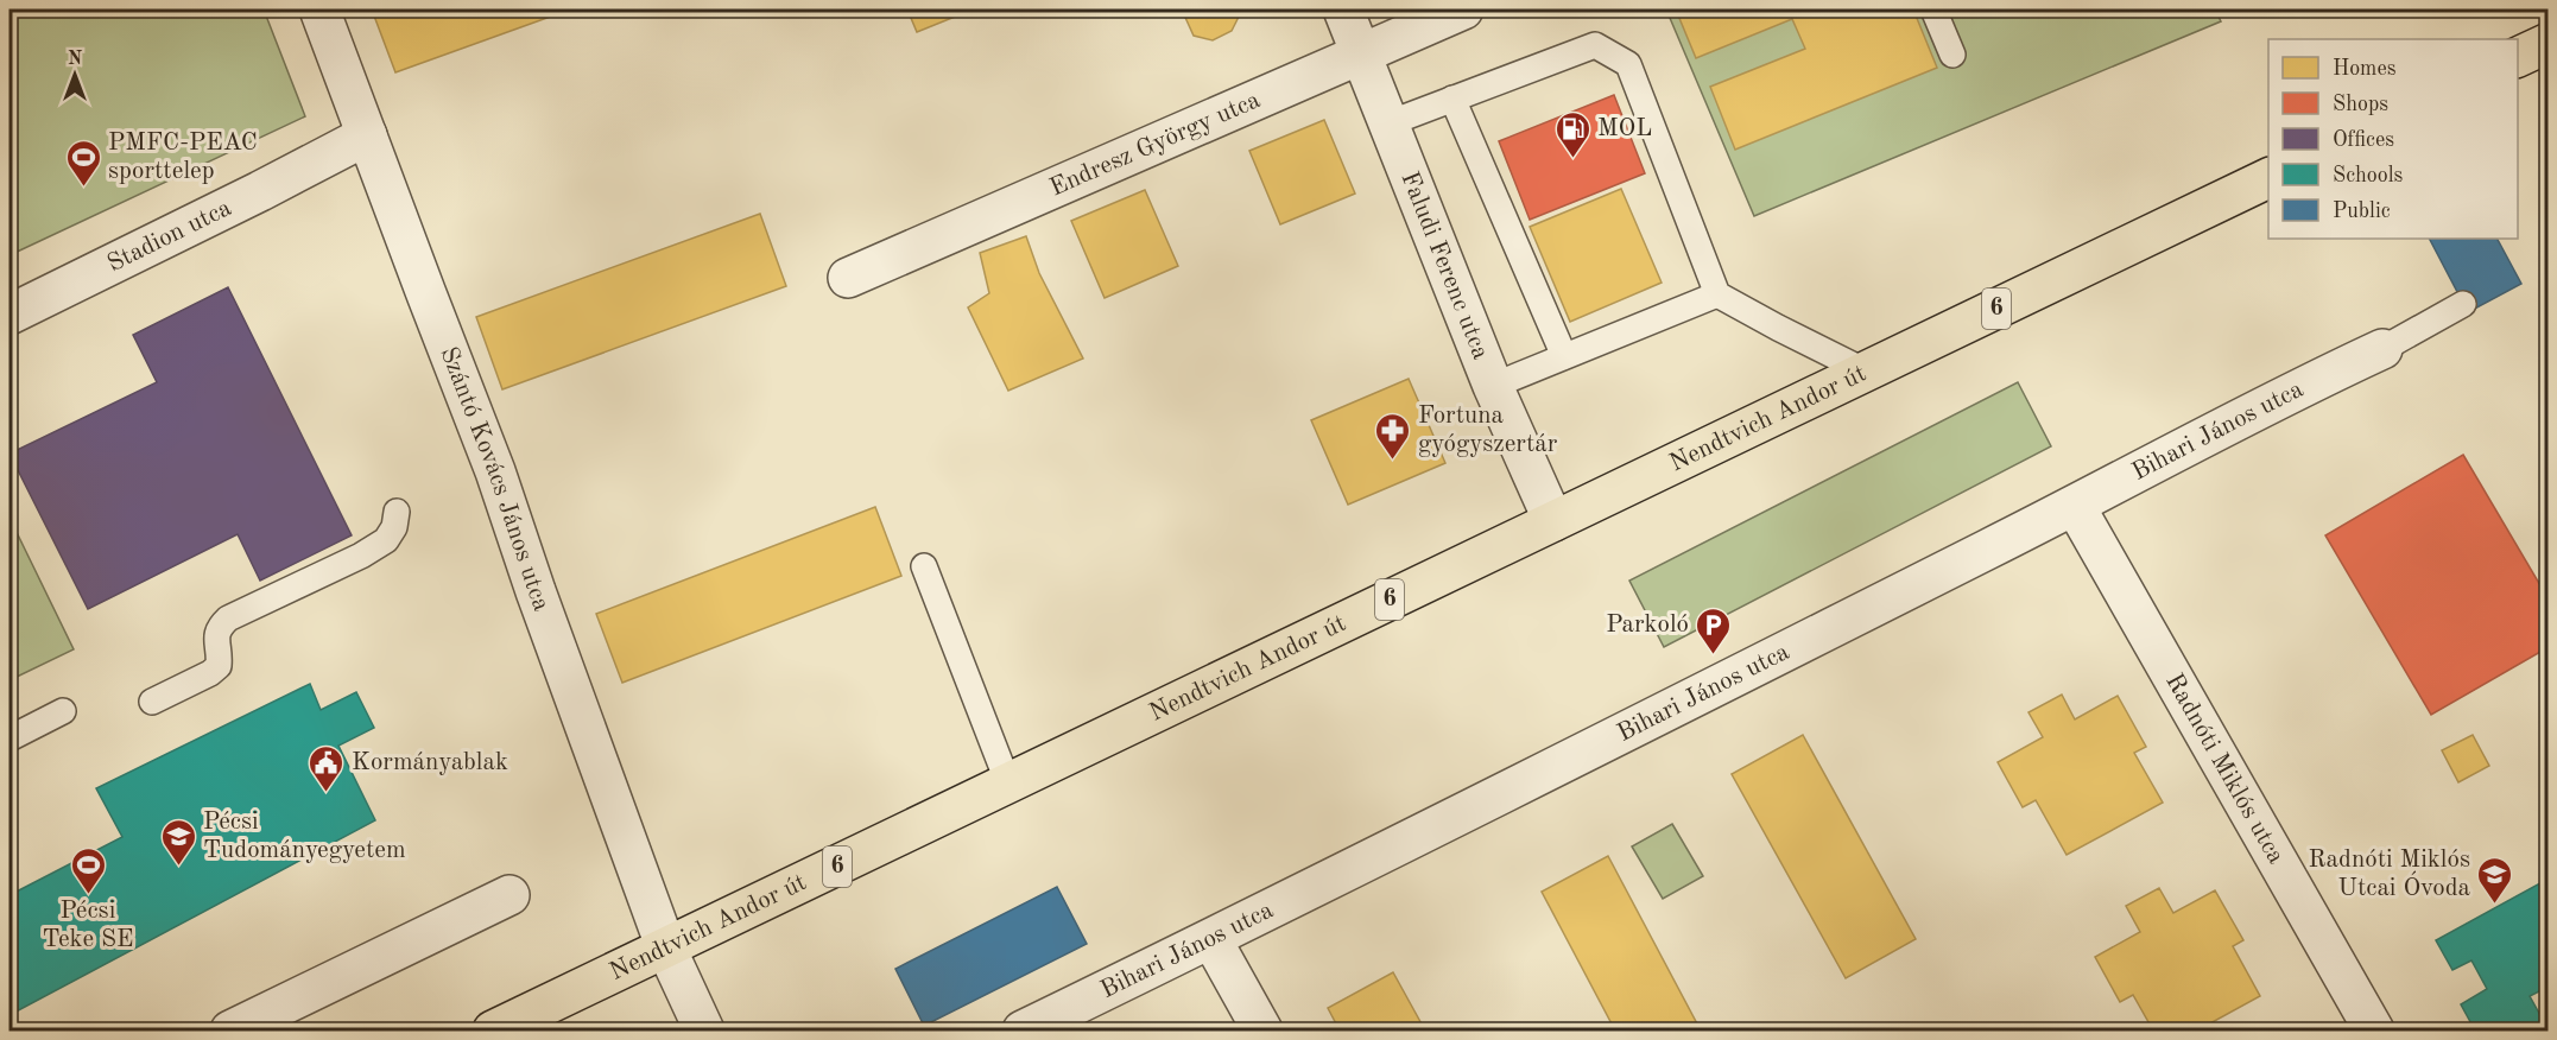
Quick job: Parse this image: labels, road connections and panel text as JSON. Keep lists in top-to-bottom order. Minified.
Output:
{"streets":{"main road":["6","Nendtvich Andor út"],"street":["Endresz György utca","Stadion utca","Faludi Ferenc utca","Bihari János utca","Szántó Kovács János utca","Radnóti Miklós utca"]},"crossings":[["Endresz György utca","Faludi Ferenc utca"],["Stadion utca","Szántó Kovács János utca"],["Faludi Ferenc utca","Nendtvich Andor út"],["Nendtvich Andor út","Szántó Kovács János utca"],["Bihari János utca","Radnóti Miklós utca"]],"places":{"fuel station":["MOL"],"sports":["PMFC-PEAC sporttelep","Pécsi Teke SE"],"pharmacy":["Fortuna gyógyszertár"],"parking":["Parkoló"],"public building":["Kormányablak"],"school or university":["Pécsi Tudományegyetem","Radnóti Miklós Utcai Óvoda"]},"legend":["Homes","Shops","Offices","Schools","Public"],"north":"top"}
